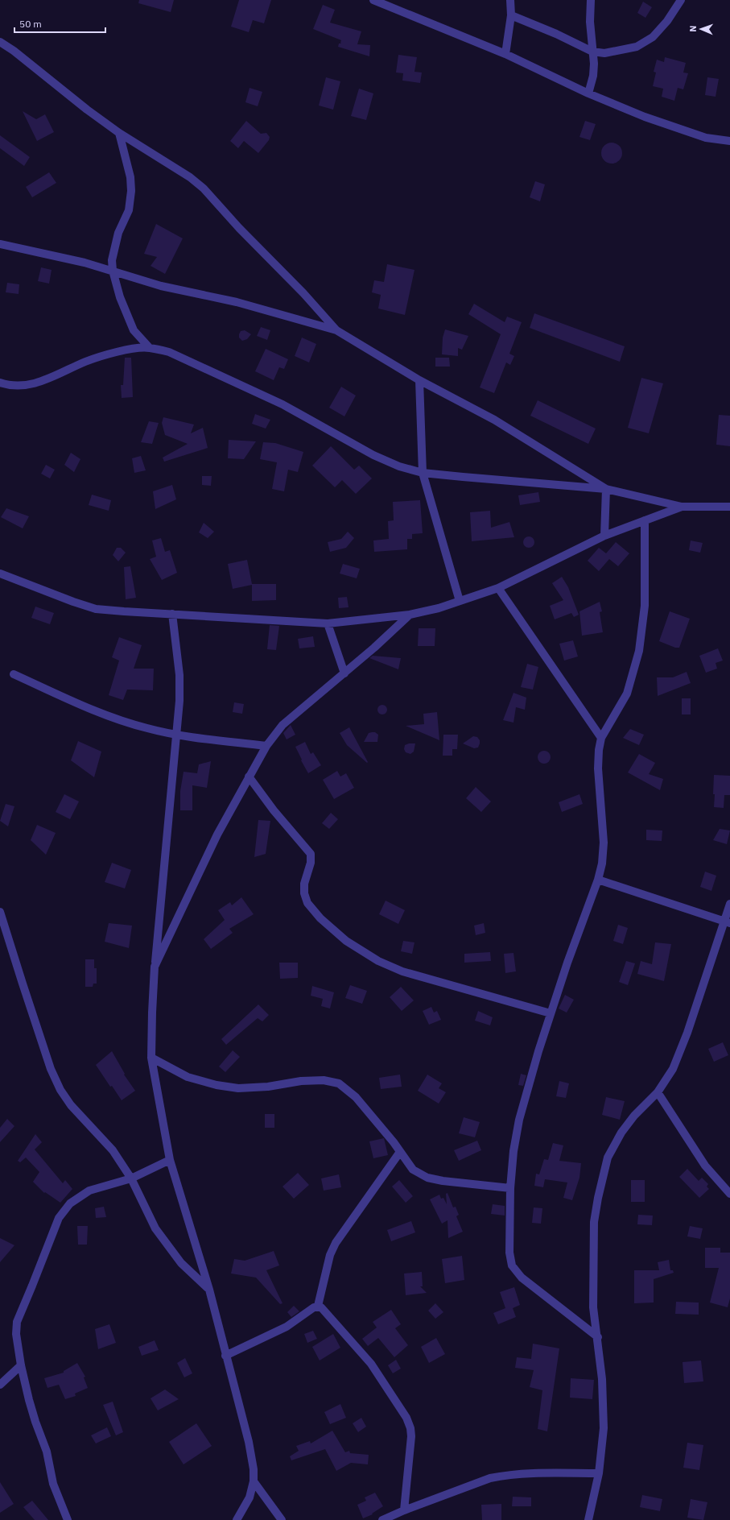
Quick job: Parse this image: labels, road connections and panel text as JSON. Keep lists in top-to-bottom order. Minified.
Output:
{"scale_bar":"50 m","north":"left"}
